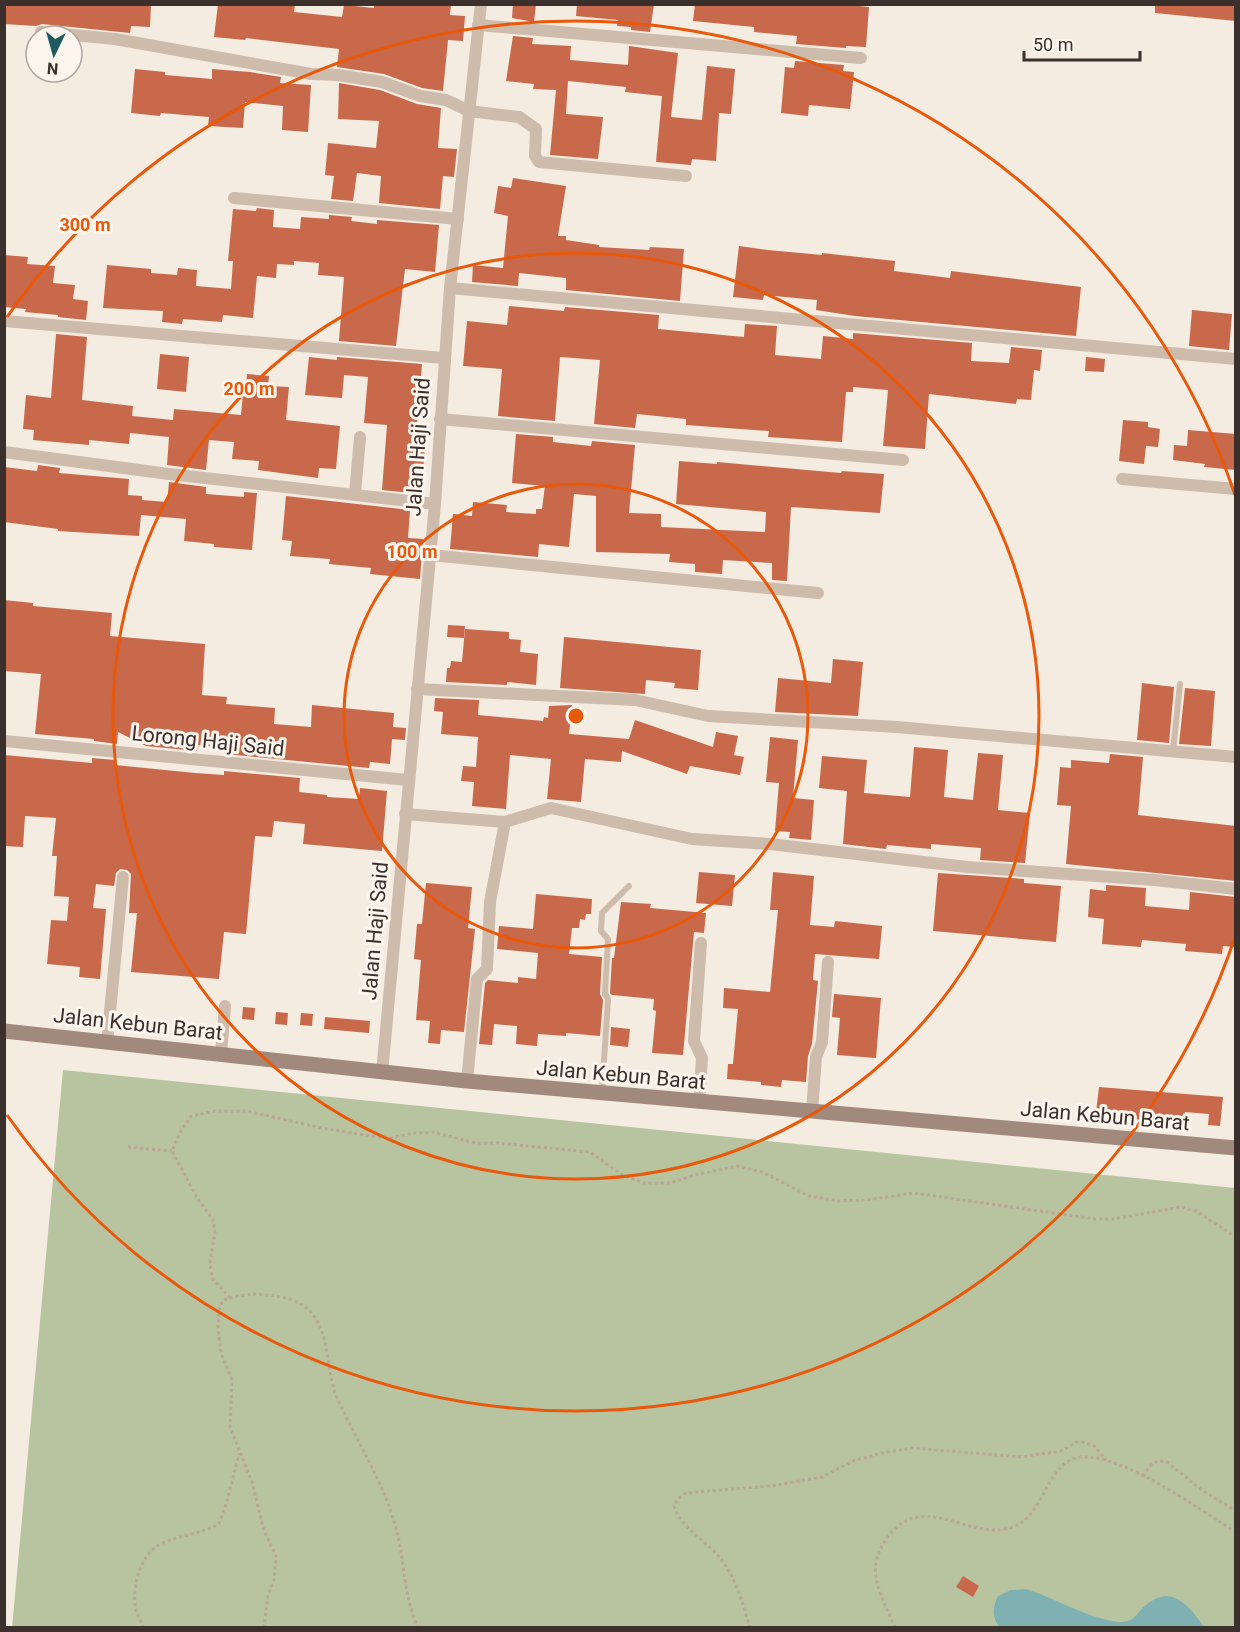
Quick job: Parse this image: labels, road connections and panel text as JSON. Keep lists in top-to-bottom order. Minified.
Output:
{"streets":{"main road":["Jalan Kebun Barat"],"street":["Jalan Haji Said","Lorong Haji Said"]},"crossings":[["Jalan Haji Said","Lorong Haji Said"],["Jalan Haji Said","Jalan Kebun Barat"]],"scale_bar":"50 m","north":"bottom","rings":["300 m","200 m","100 m"]}
